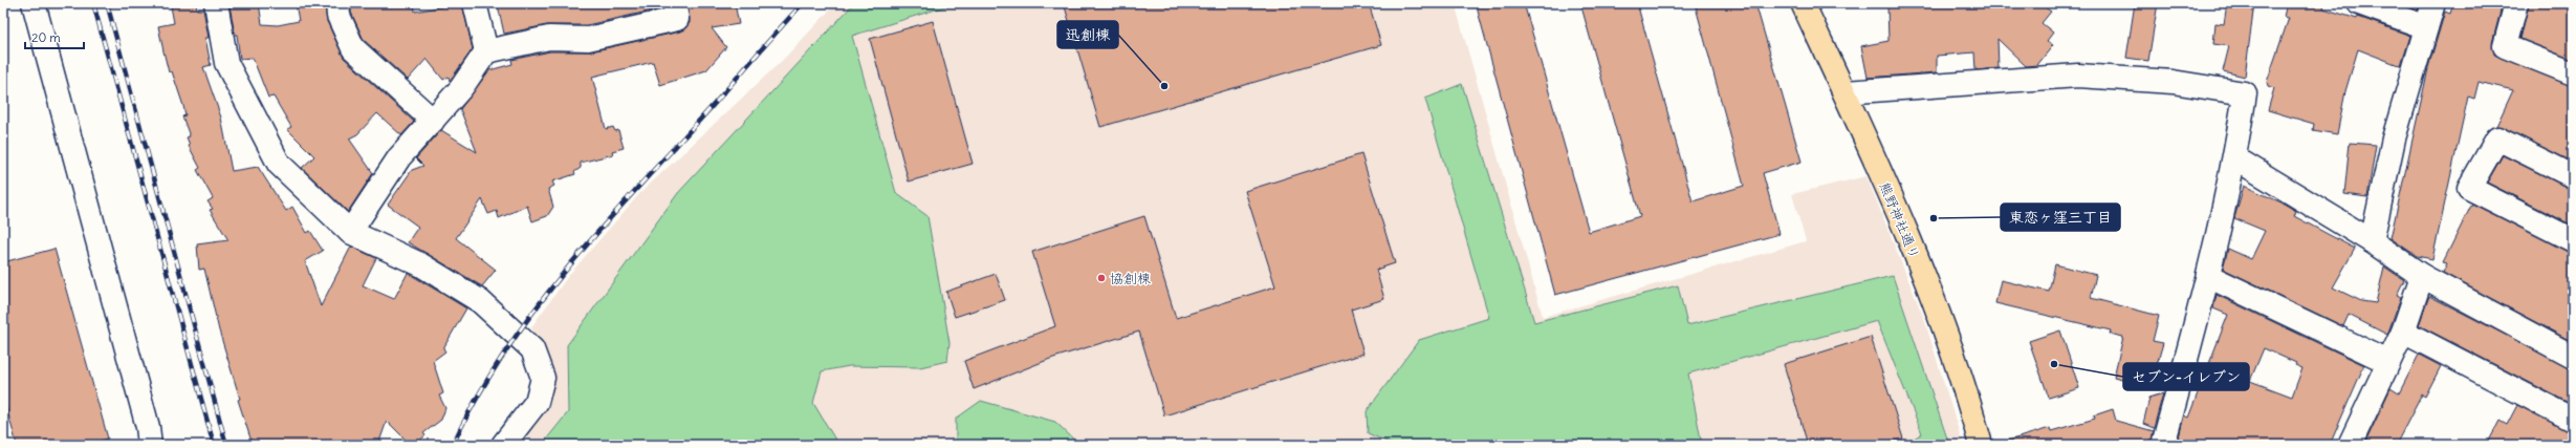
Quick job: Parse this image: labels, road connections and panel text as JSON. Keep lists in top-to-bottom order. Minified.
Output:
{"streets":{"main road":["熊野神社通り"]},"places":["迅創棟","東恋ヶ窪三丁目","協創棟","セブン-イレブン"],"scale_bar":"20 m"}
